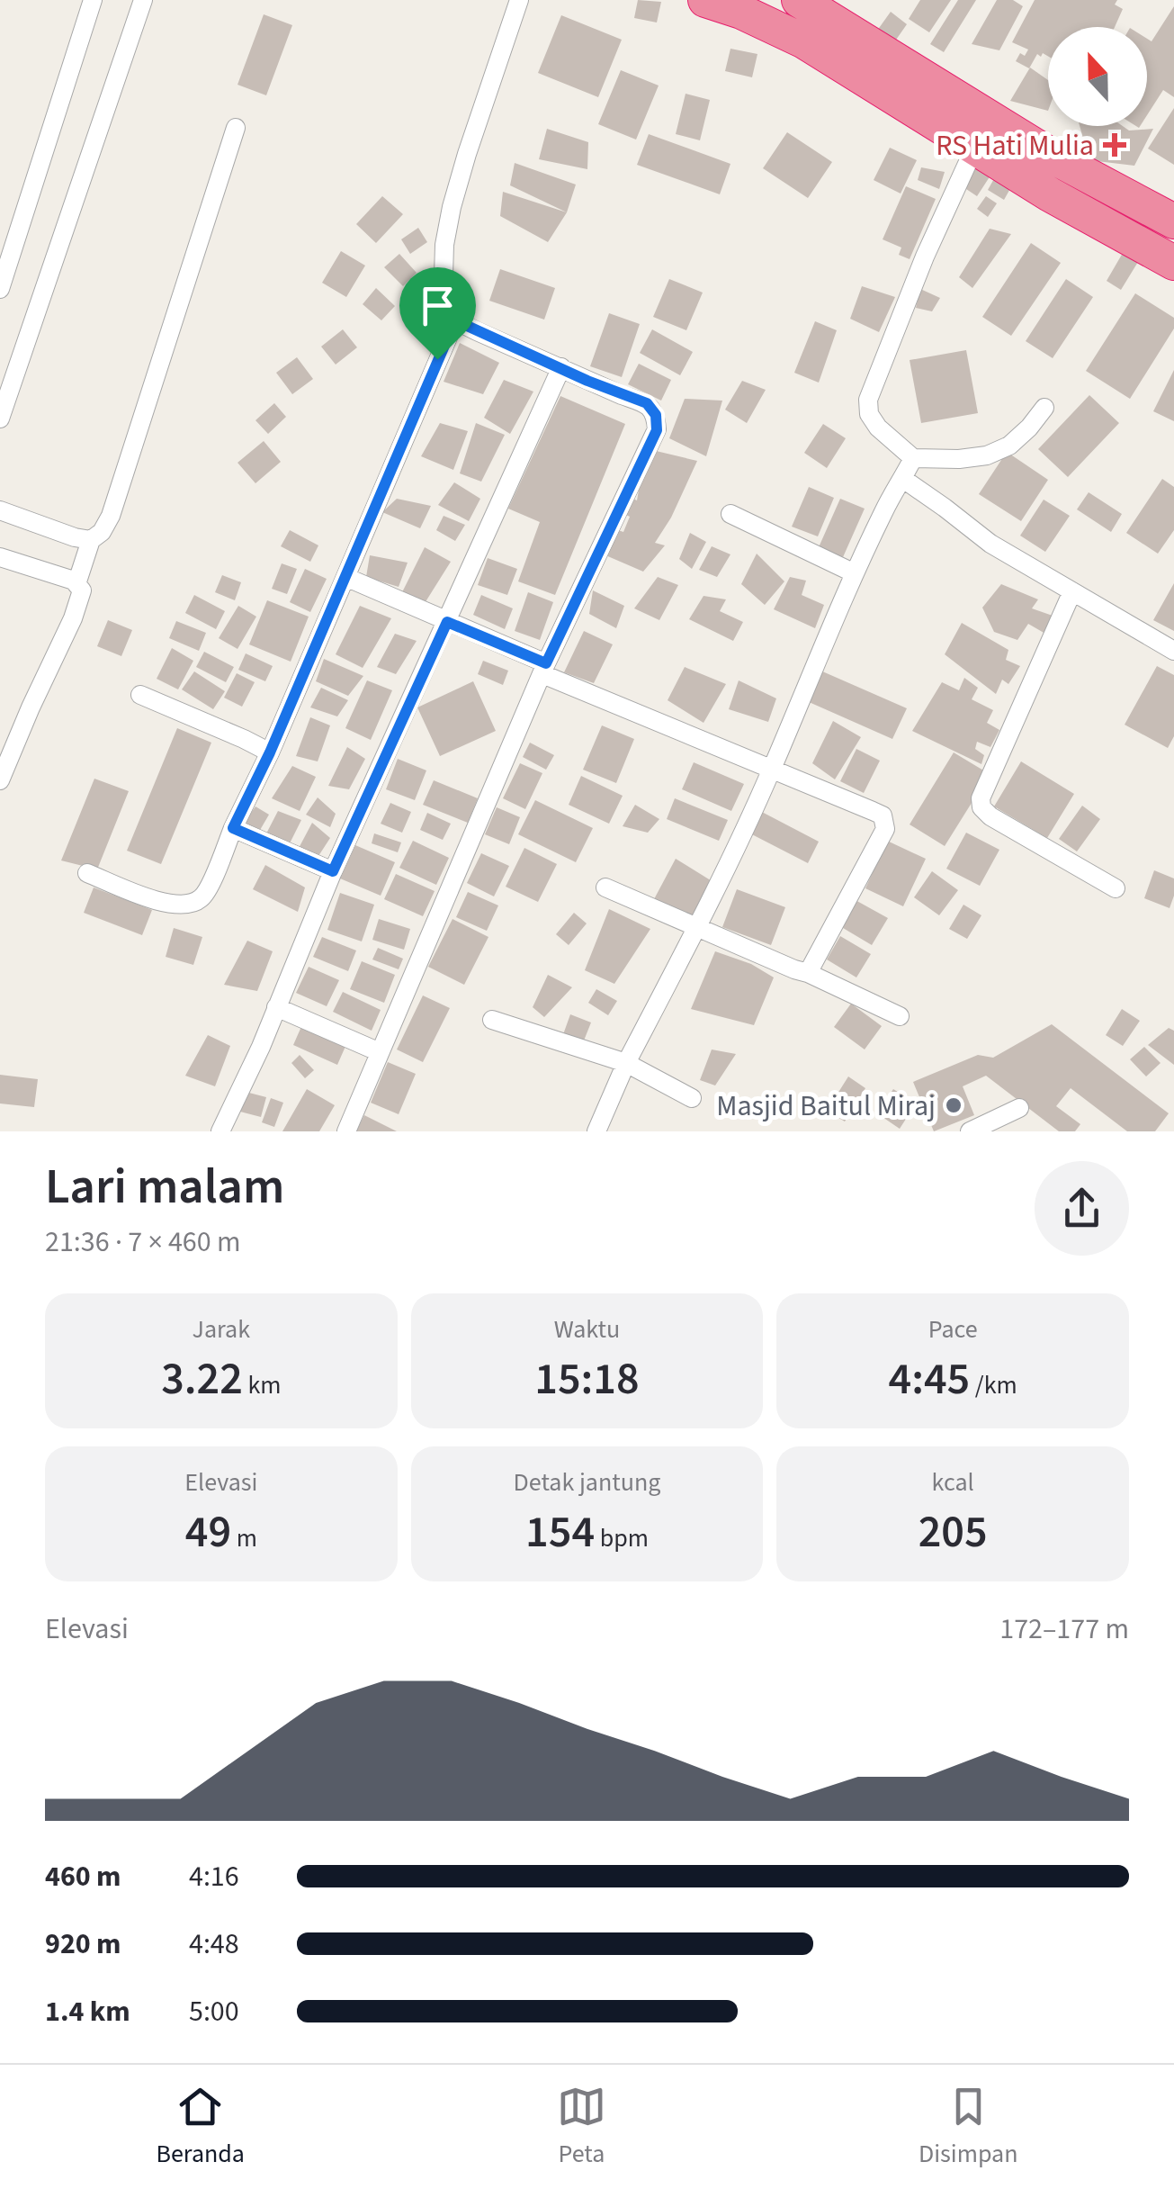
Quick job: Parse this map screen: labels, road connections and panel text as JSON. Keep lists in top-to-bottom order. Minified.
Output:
{"places":{"health":["RS Hati Mulia"],"other":["Masjid Baitul Miraj"]},"north":"top","page":{"heading":["Lari malam","21:36 · 7 × 460 m"],"stats":[["Jarak","3.22 km"],["Waktu","15:18"],["Pace","4:45 /km"],["Elevasi","49 m"],["Detak jantung","154 bpm"],["kcal","205"]],"chart":["Elevasi","172–177 m"],"list":[{"name":"460 m","note":"4:16"},{"name":"920 m","note":"4:48"},{"name":"1.4 km","note":"5:00"}],"tabs":["Beranda","Peta","Disimpan"]}}
